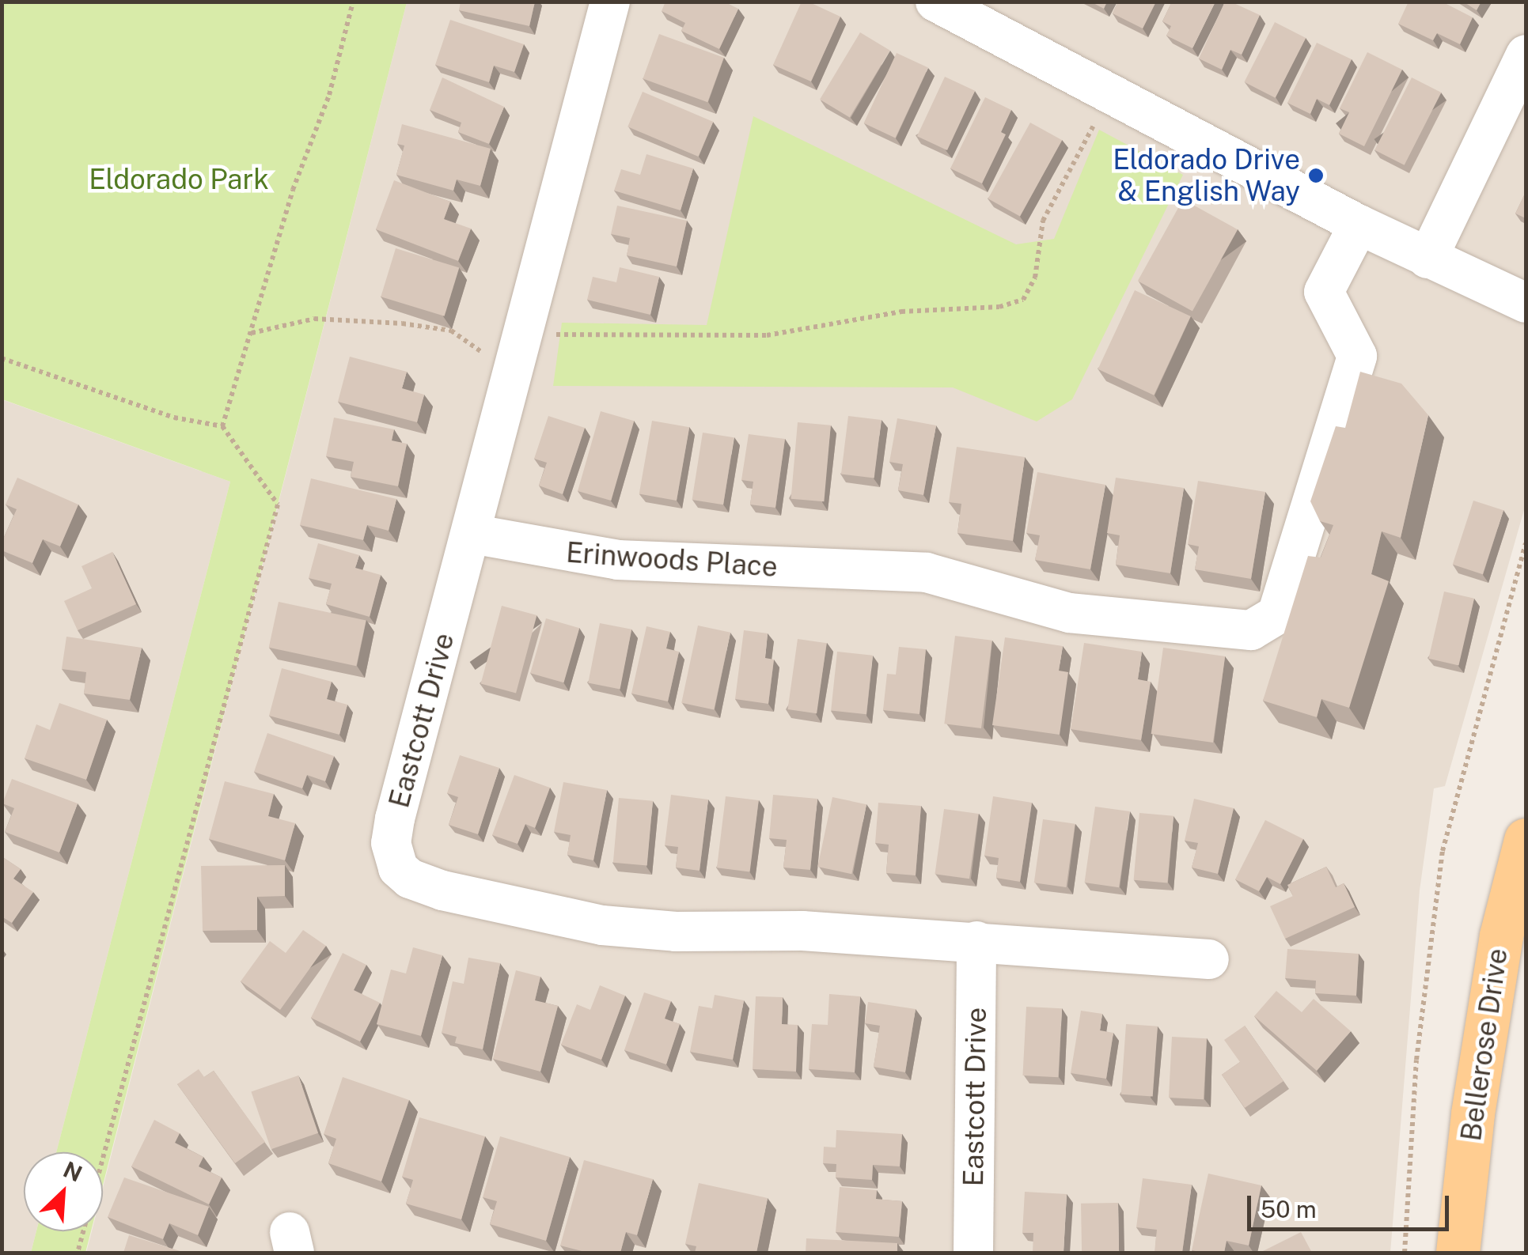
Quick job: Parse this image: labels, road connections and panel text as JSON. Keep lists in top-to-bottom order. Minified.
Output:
{"streets":{"main road":["Bellerose Drive"],"street":["Erinwoods Place","Eastcott Drive"]},"crossings":[["Erinwoods Place","Eastcott Drive"]],"parks":["Eldorado Park"],"places":["Eldorado Drive & English Way"],"scale_bar":"50 m","north":"top right"}
